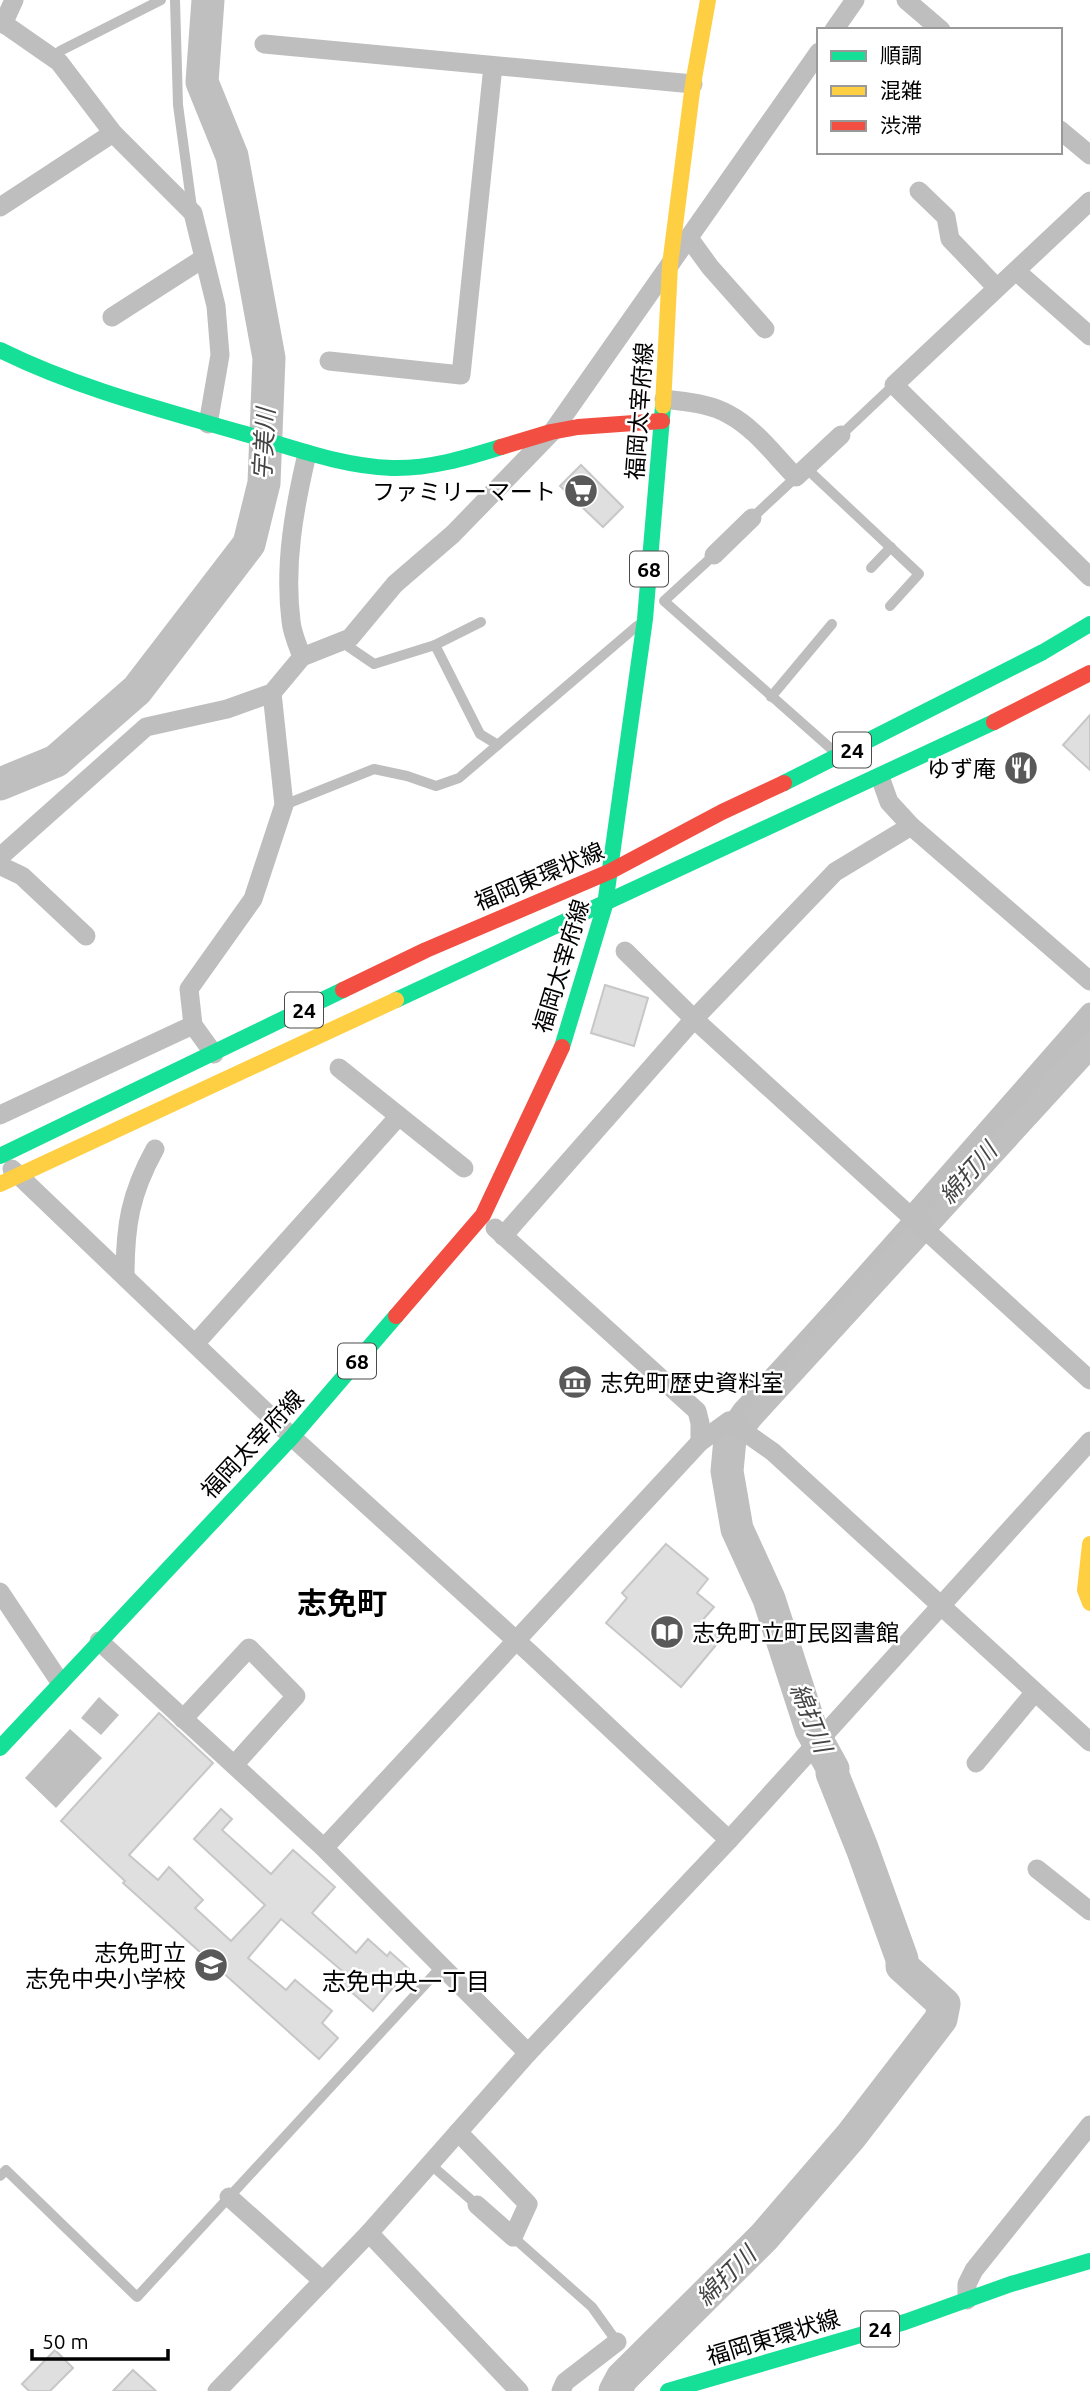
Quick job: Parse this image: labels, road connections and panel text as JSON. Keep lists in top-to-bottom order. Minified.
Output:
{"streets":{"main road":["福岡太宰府線","68","24","福岡東環状線"]},"crossings":[["福岡太宰府線","24"],["福岡太宰府線","福岡東環状線"]],"districts":["志免町","志免中央一丁目"],"water":["宇美川","綿打川"],"places":{"supermarket":["ファミリーマート"],"restaurant":["ゆず庵"],"museum":["志免町歴史資料室"],"library":["志免町立町民図書館"],"school or university":["志免町立 志免中央小学校"]},"legend":["順調","混雑","渋滞"],"scale_bar":"50 m"}
